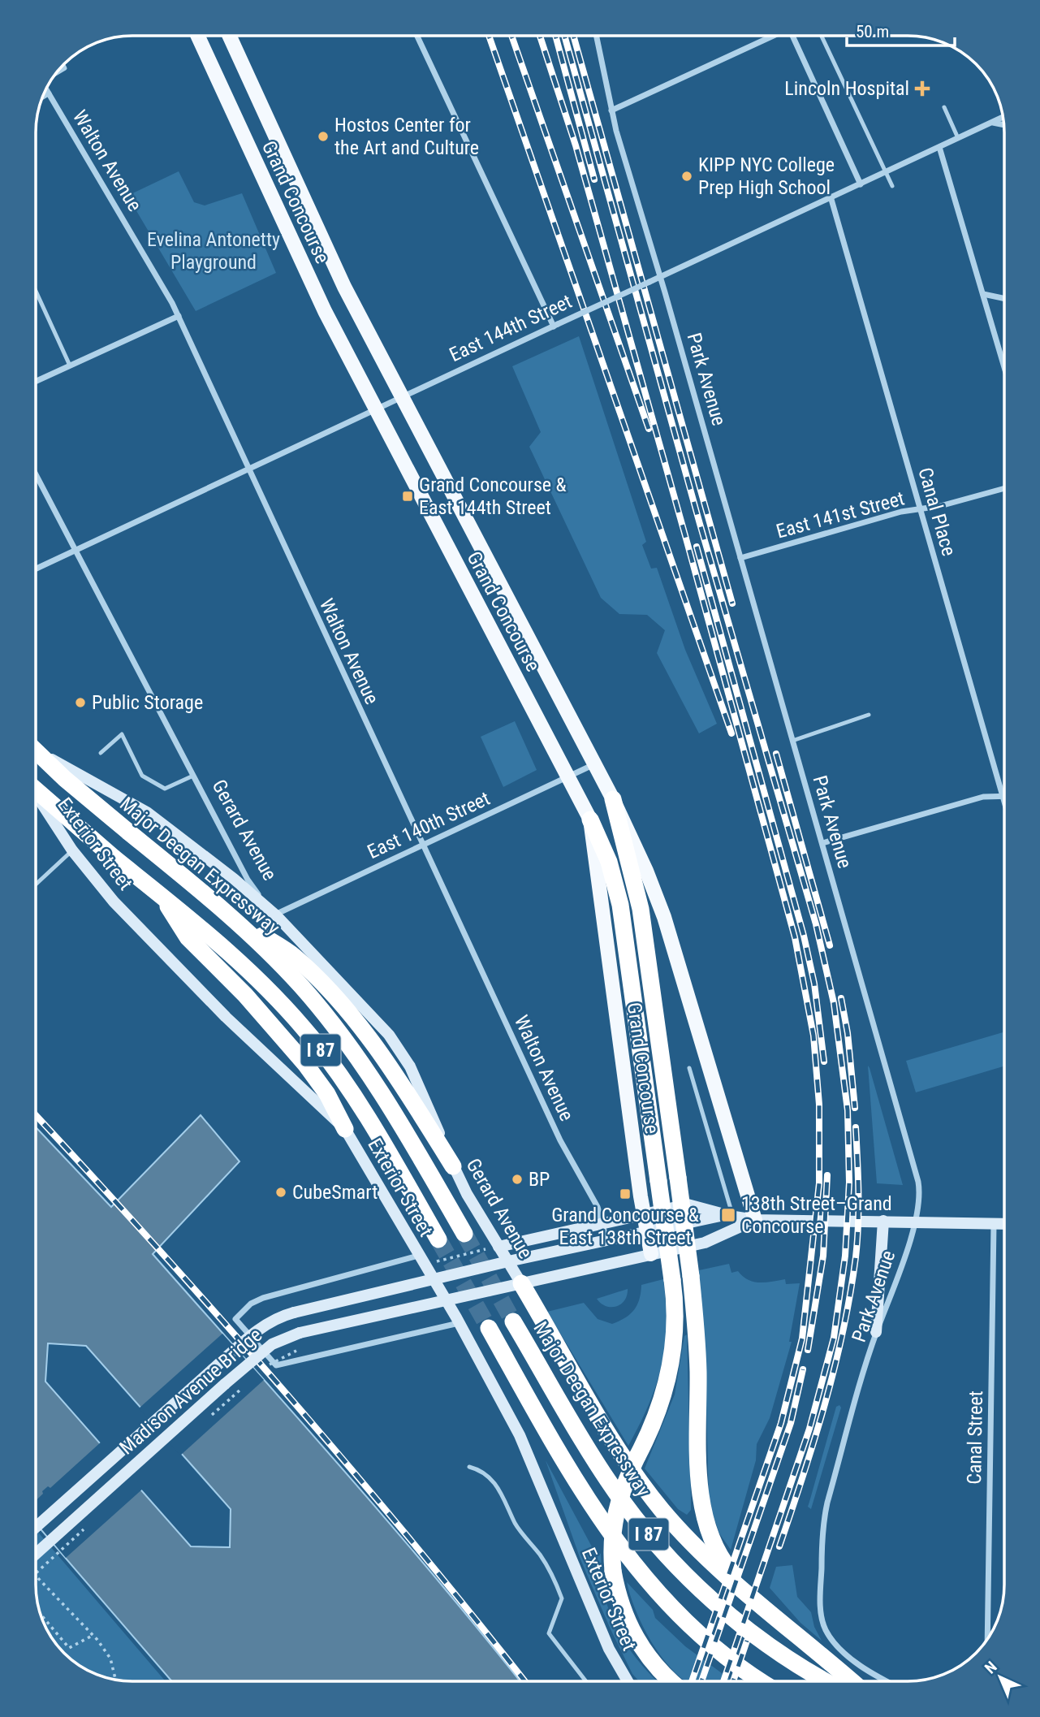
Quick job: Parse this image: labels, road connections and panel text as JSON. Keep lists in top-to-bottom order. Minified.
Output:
{"streets":{"highway":["Major Deegan Expressway","I 87"],"main road":["Grand Concourse","Gerard Avenue","Exterior Street","Madison Avenue Bridge"],"street":["Walton Avenue","East 144th Street","Park Avenue","Canal Place","East 141st Street","East 140th Street","Canal Street"]},"crossings":[["Walton Avenue","East 144th Street"],["Walton Avenue","East 140th Street"],["Walton Avenue","Madison Avenue Bridge"],["Grand Concourse","East 144th Street"],["Grand Concourse","East 140th Street"],["Grand Concourse","Madison Avenue Bridge"],["East 144th Street","Park Avenue"],["East 144th Street","Canal Place"],["East 144th Street","Gerard Avenue"],["Park Avenue","East 141st Street"],["Canal Place","East 141st Street"],["East 140th Street","Gerard Avenue"],["East 140th Street","Exterior Street"],["Gerard Avenue","Exterior Street"],["Gerard Avenue","Madison Avenue Bridge"],["Exterior Street","Madison Avenue Bridge"]],"parks":["Evelina Antonetty Playground"],"places":{"health":["Lincoln Hospital"],"other":["Hostos Center for the Art and Culture","KIPP NYC College Prep High School","Public Storage","BP","CubeSmart"],"transit":["Grand Concourse & East 144th Street","Grand Concourse & East 138th Street","138th Street–Grand Concourse"]},"scale_bar":"50 m","north":"top left"}
